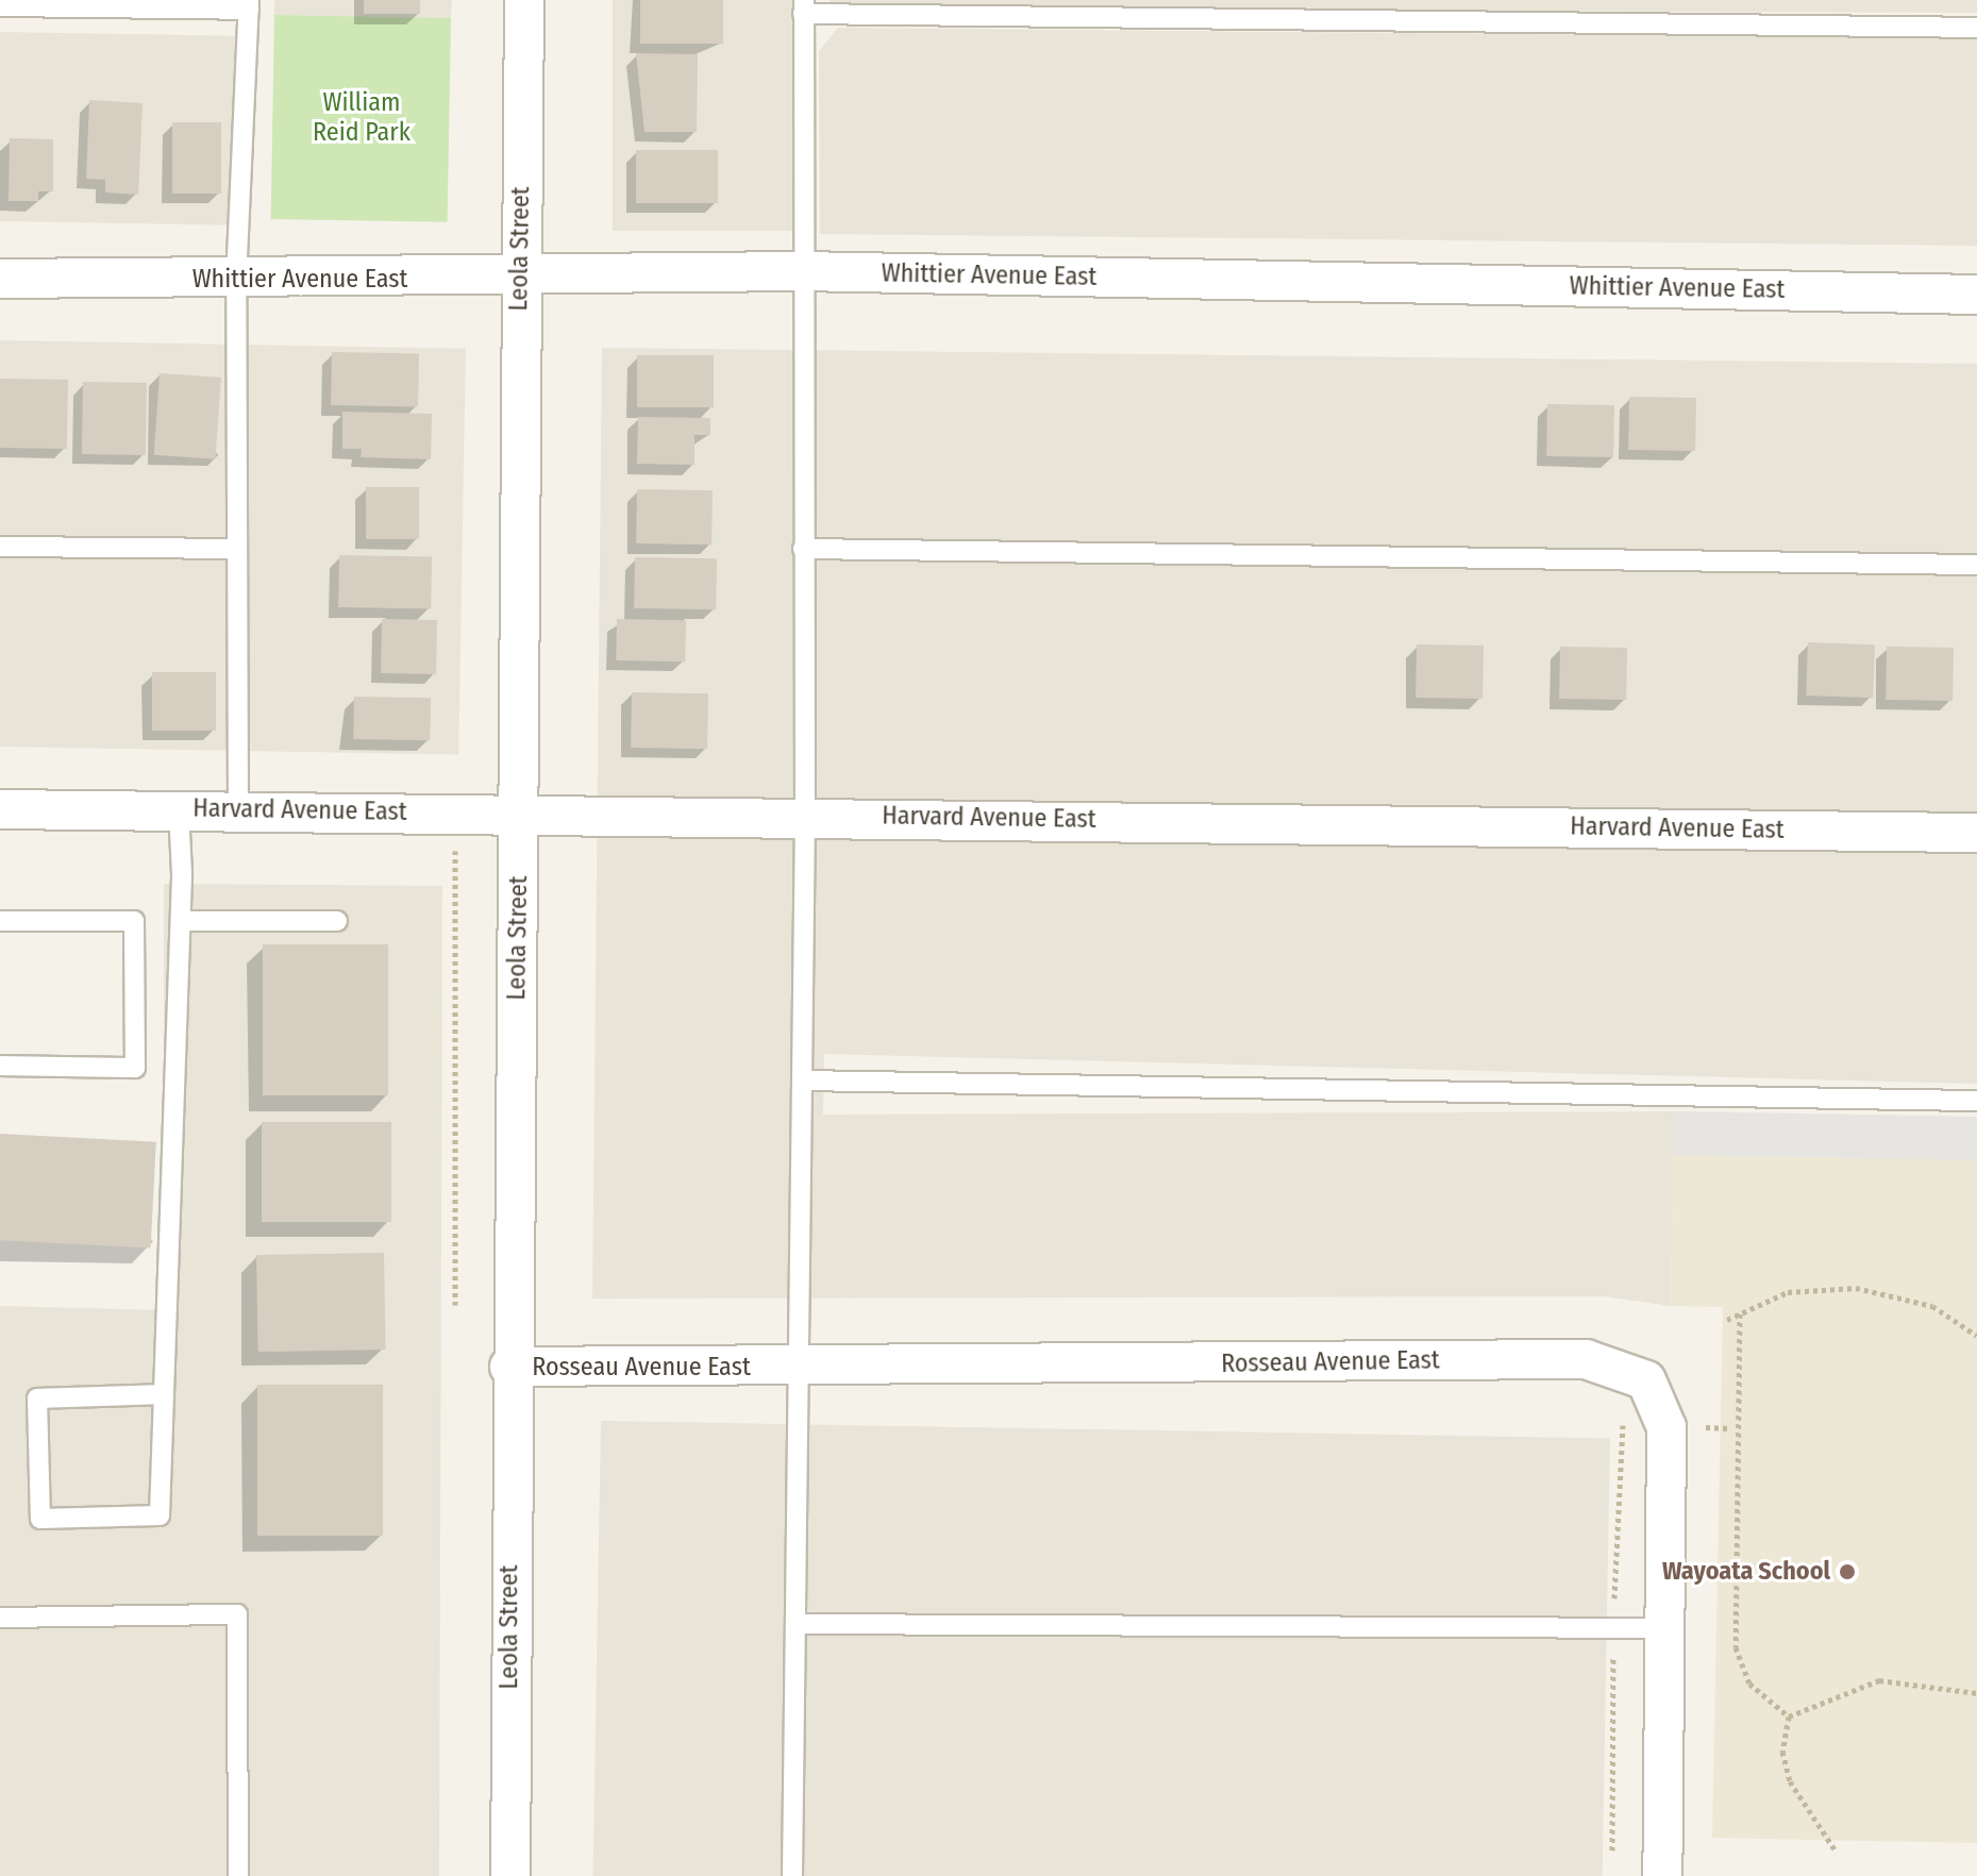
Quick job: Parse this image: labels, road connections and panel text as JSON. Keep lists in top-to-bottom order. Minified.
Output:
{"streets":{"street":["Leola Street","Whittier Avenue East","Harvard Avenue East","Rosseau Avenue East"]},"crossings":[["Leola Street","Whittier Avenue East"],["Leola Street","Harvard Avenue East"],["Leola Street","Rosseau Avenue East"]],"parks":["William Reid Park"],"places":["Wayoata School"]}
